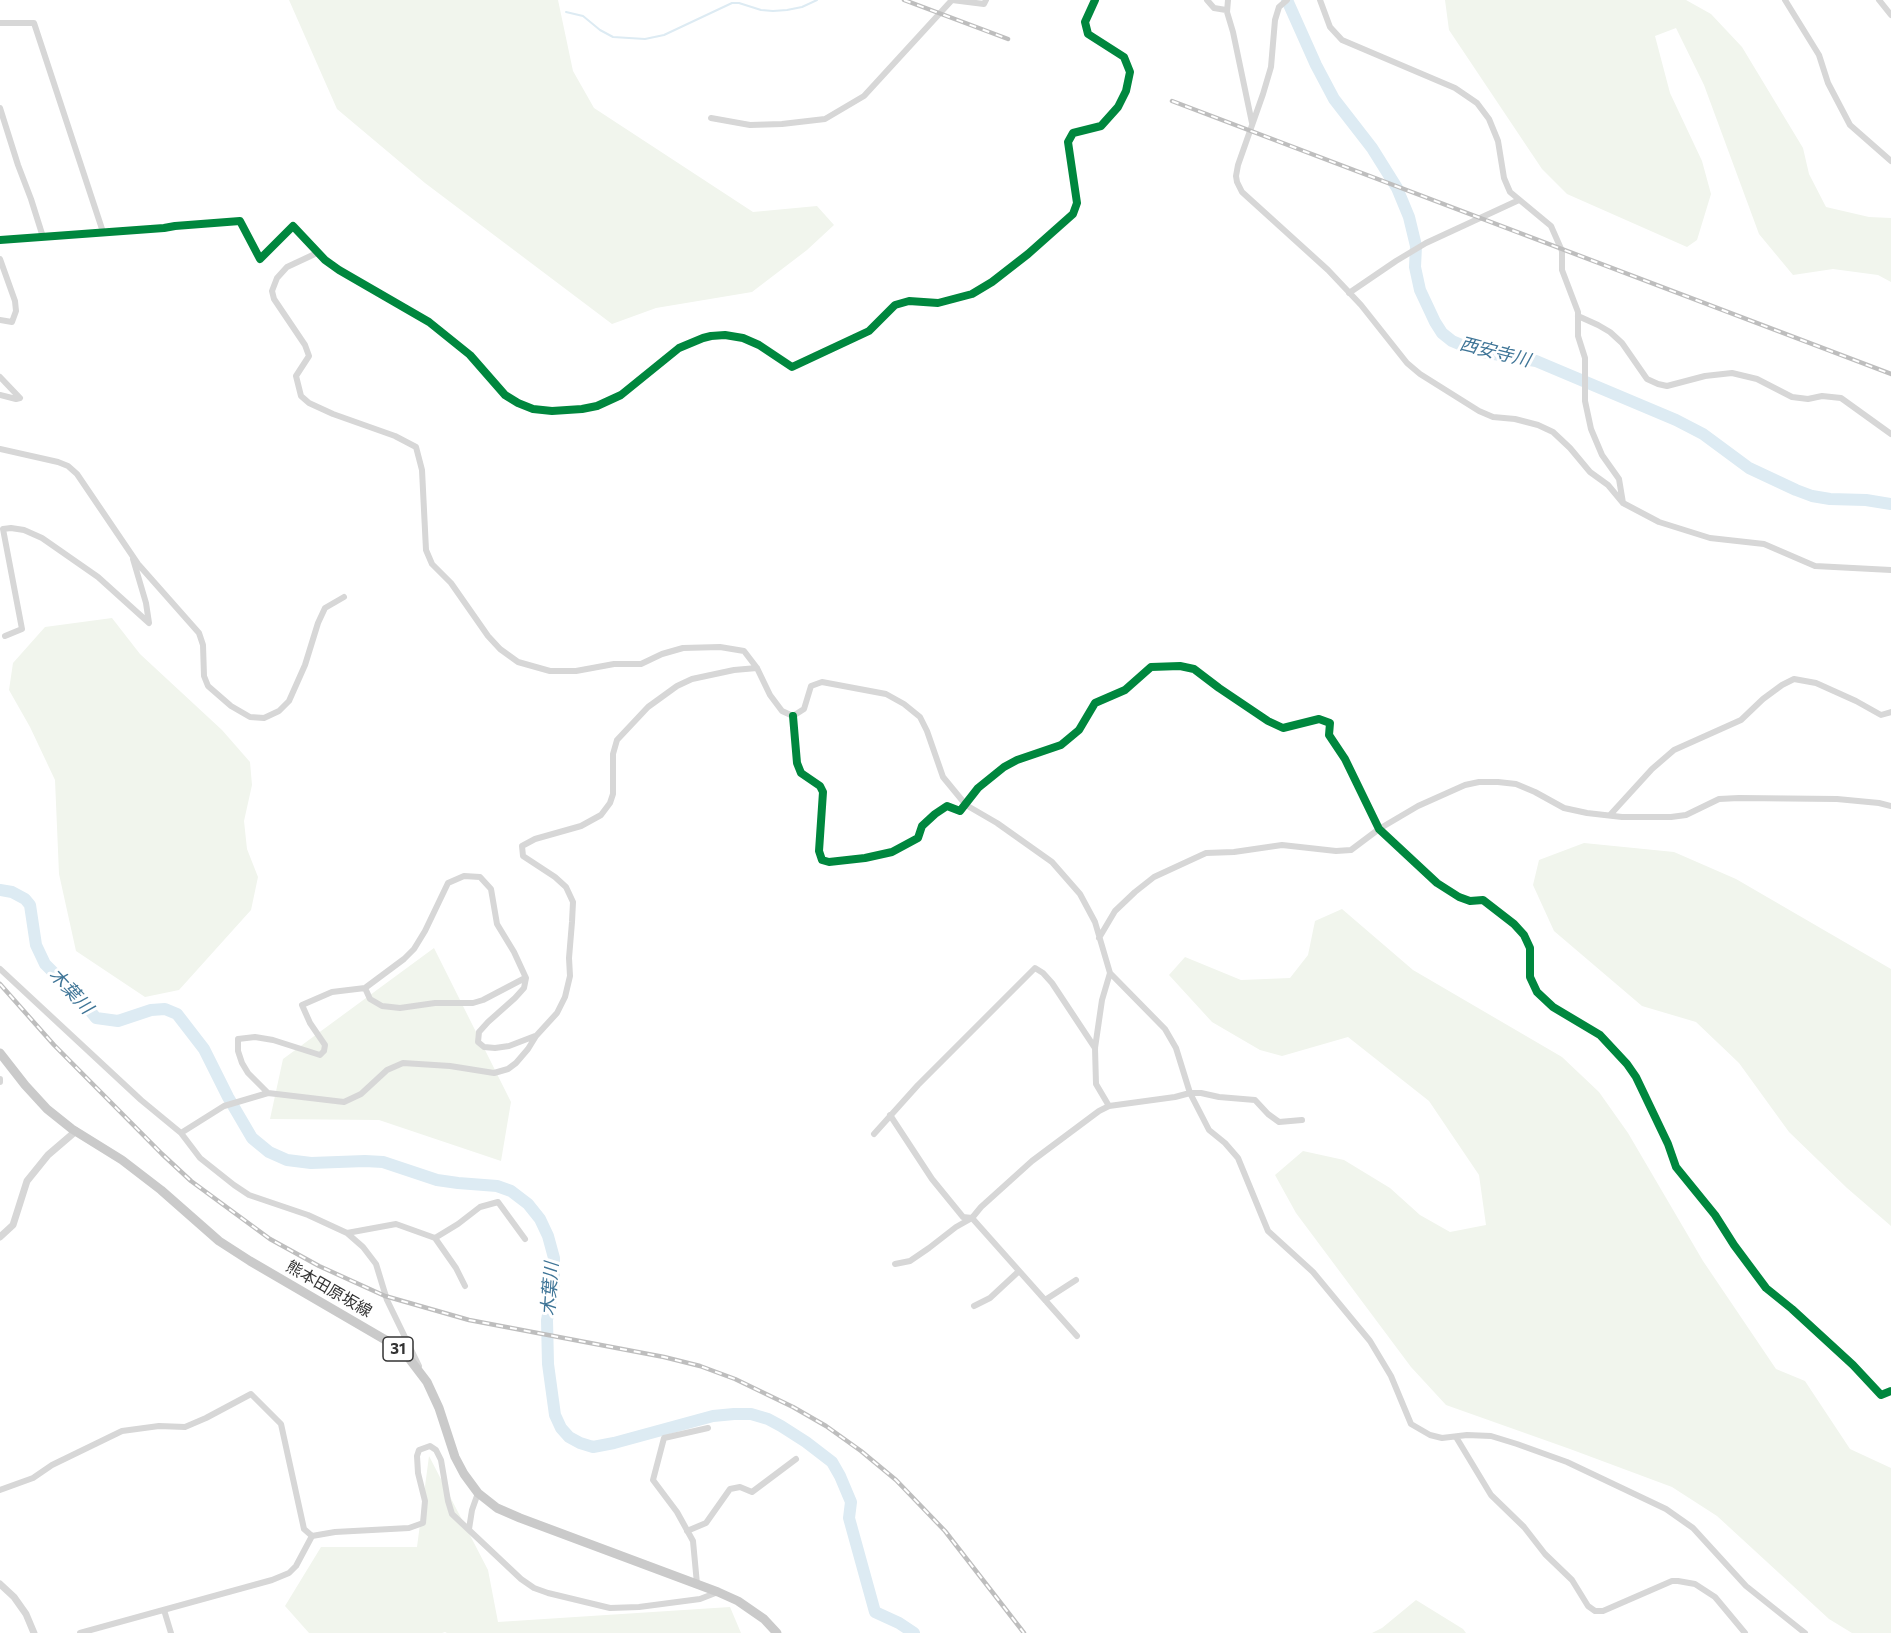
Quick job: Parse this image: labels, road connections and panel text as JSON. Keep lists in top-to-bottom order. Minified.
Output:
{"streets":{"main road":["熊本田原坂線","31"]},"water":["西安寺川","木葉川"]}
